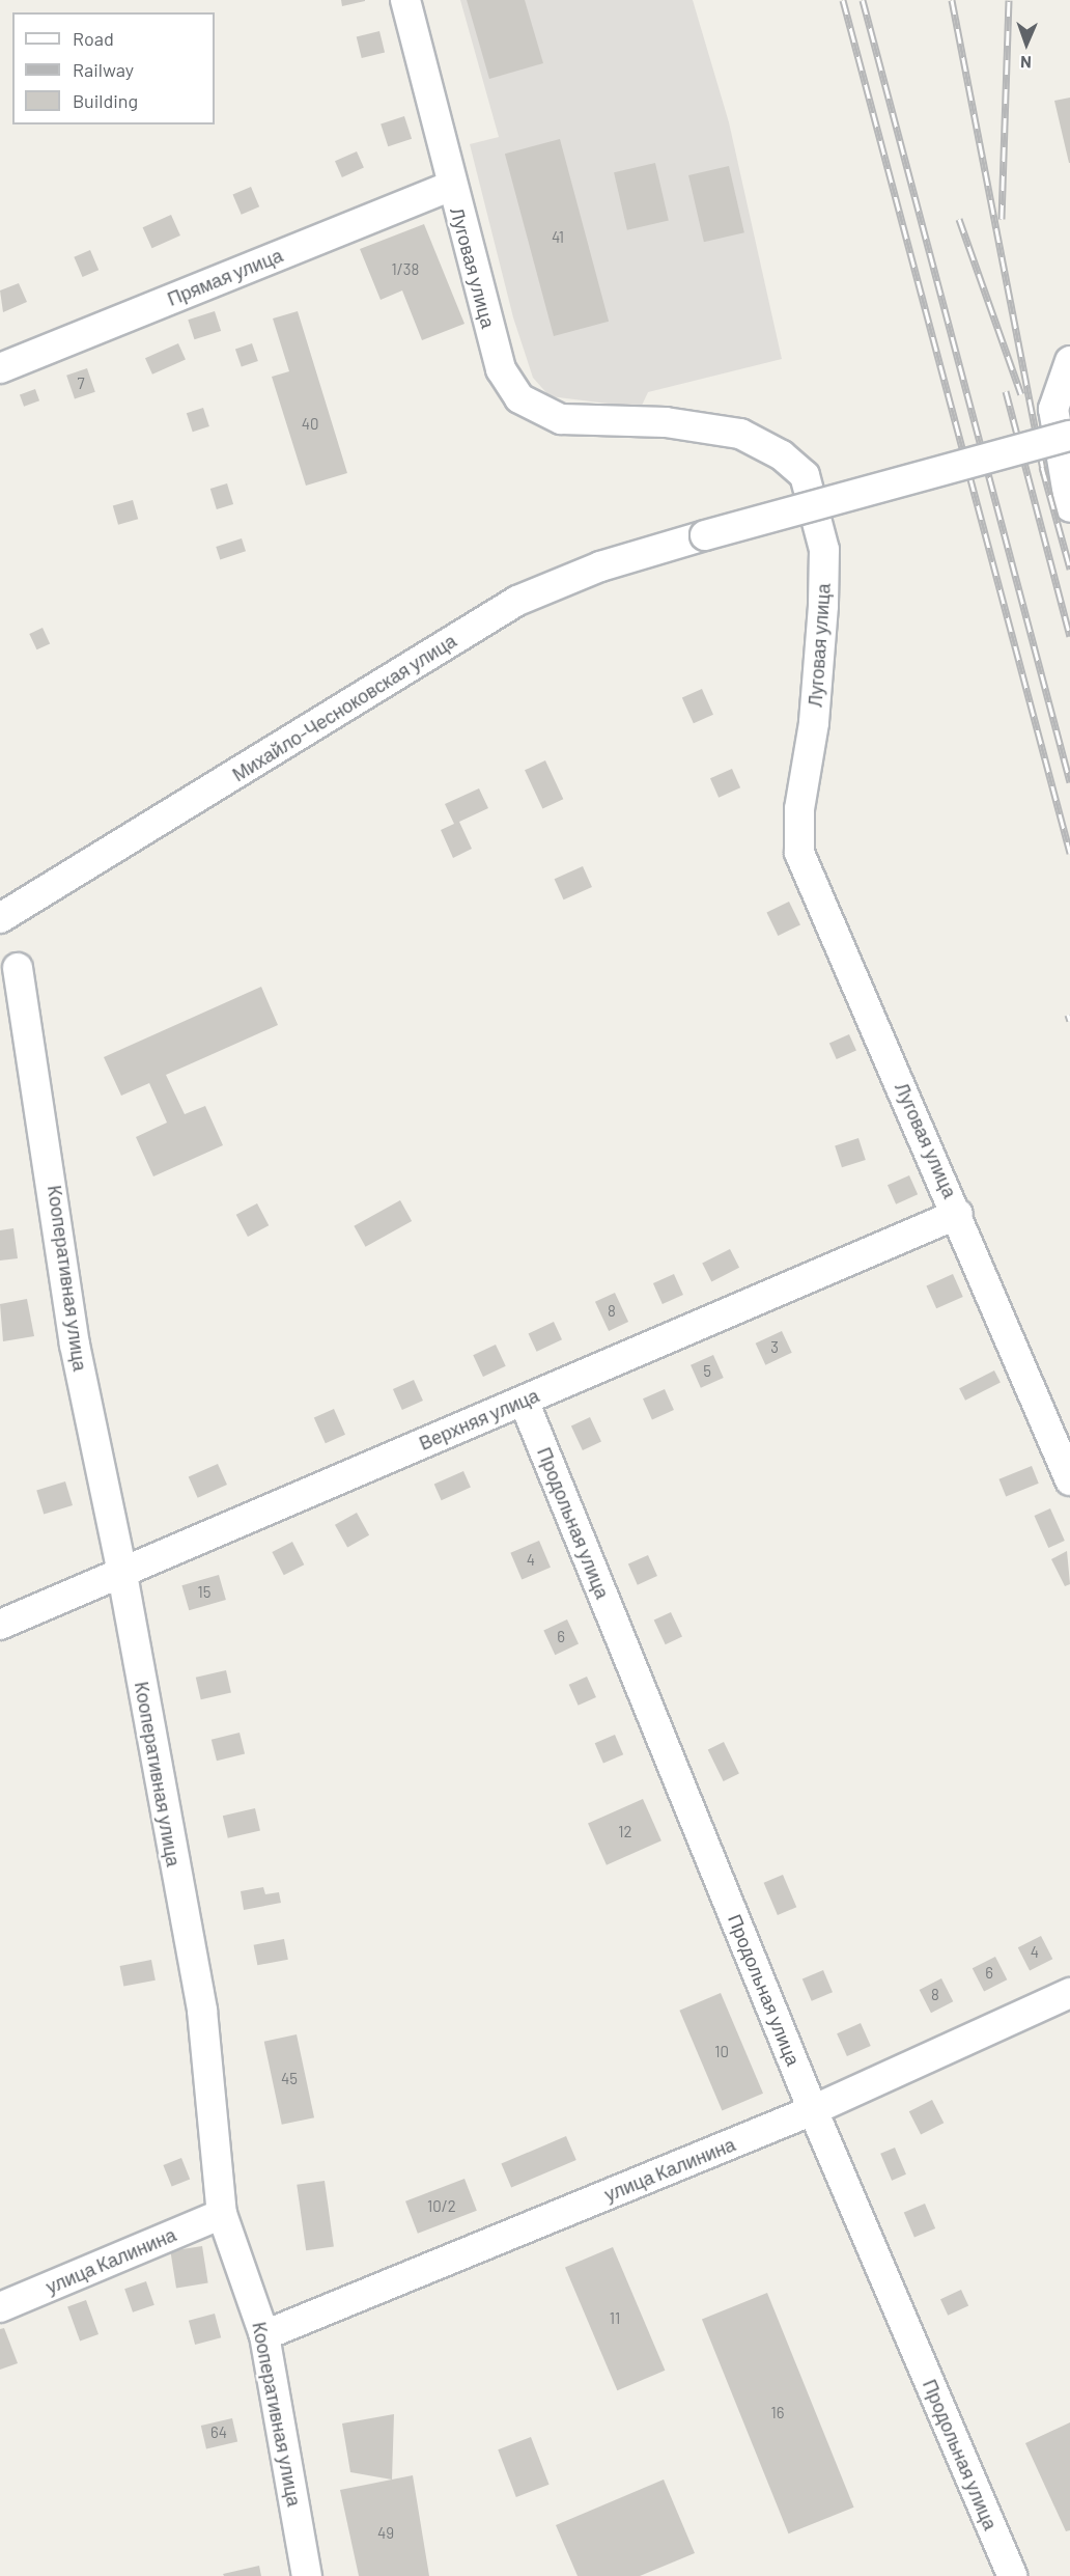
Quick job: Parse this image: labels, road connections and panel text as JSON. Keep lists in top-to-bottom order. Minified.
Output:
{"streets":{"street":["Луговая улица","Прямая улица","Михайло-Чесноковская улица","Кооперативная улица","Верхняя улица","Продольная улица","улица Калинина"]},"crossings":[["Луговая улица","Прямая улица"],["Луговая улица","Верхняя улица"],["Кооперативная улица","Верхняя улица"],["Кооперативная улица","улица Калинина"],["Верхняя улица","Продольная улица"],["Продольная улица","улица Калинина"]],"house_numbers":["41","1/38","7","40","8","3","5","4","15","6","12","4","6","8","10","45","10/2","11","16","64","49"],"legend":["Road","Railway","Building"],"north":"bottom"}
